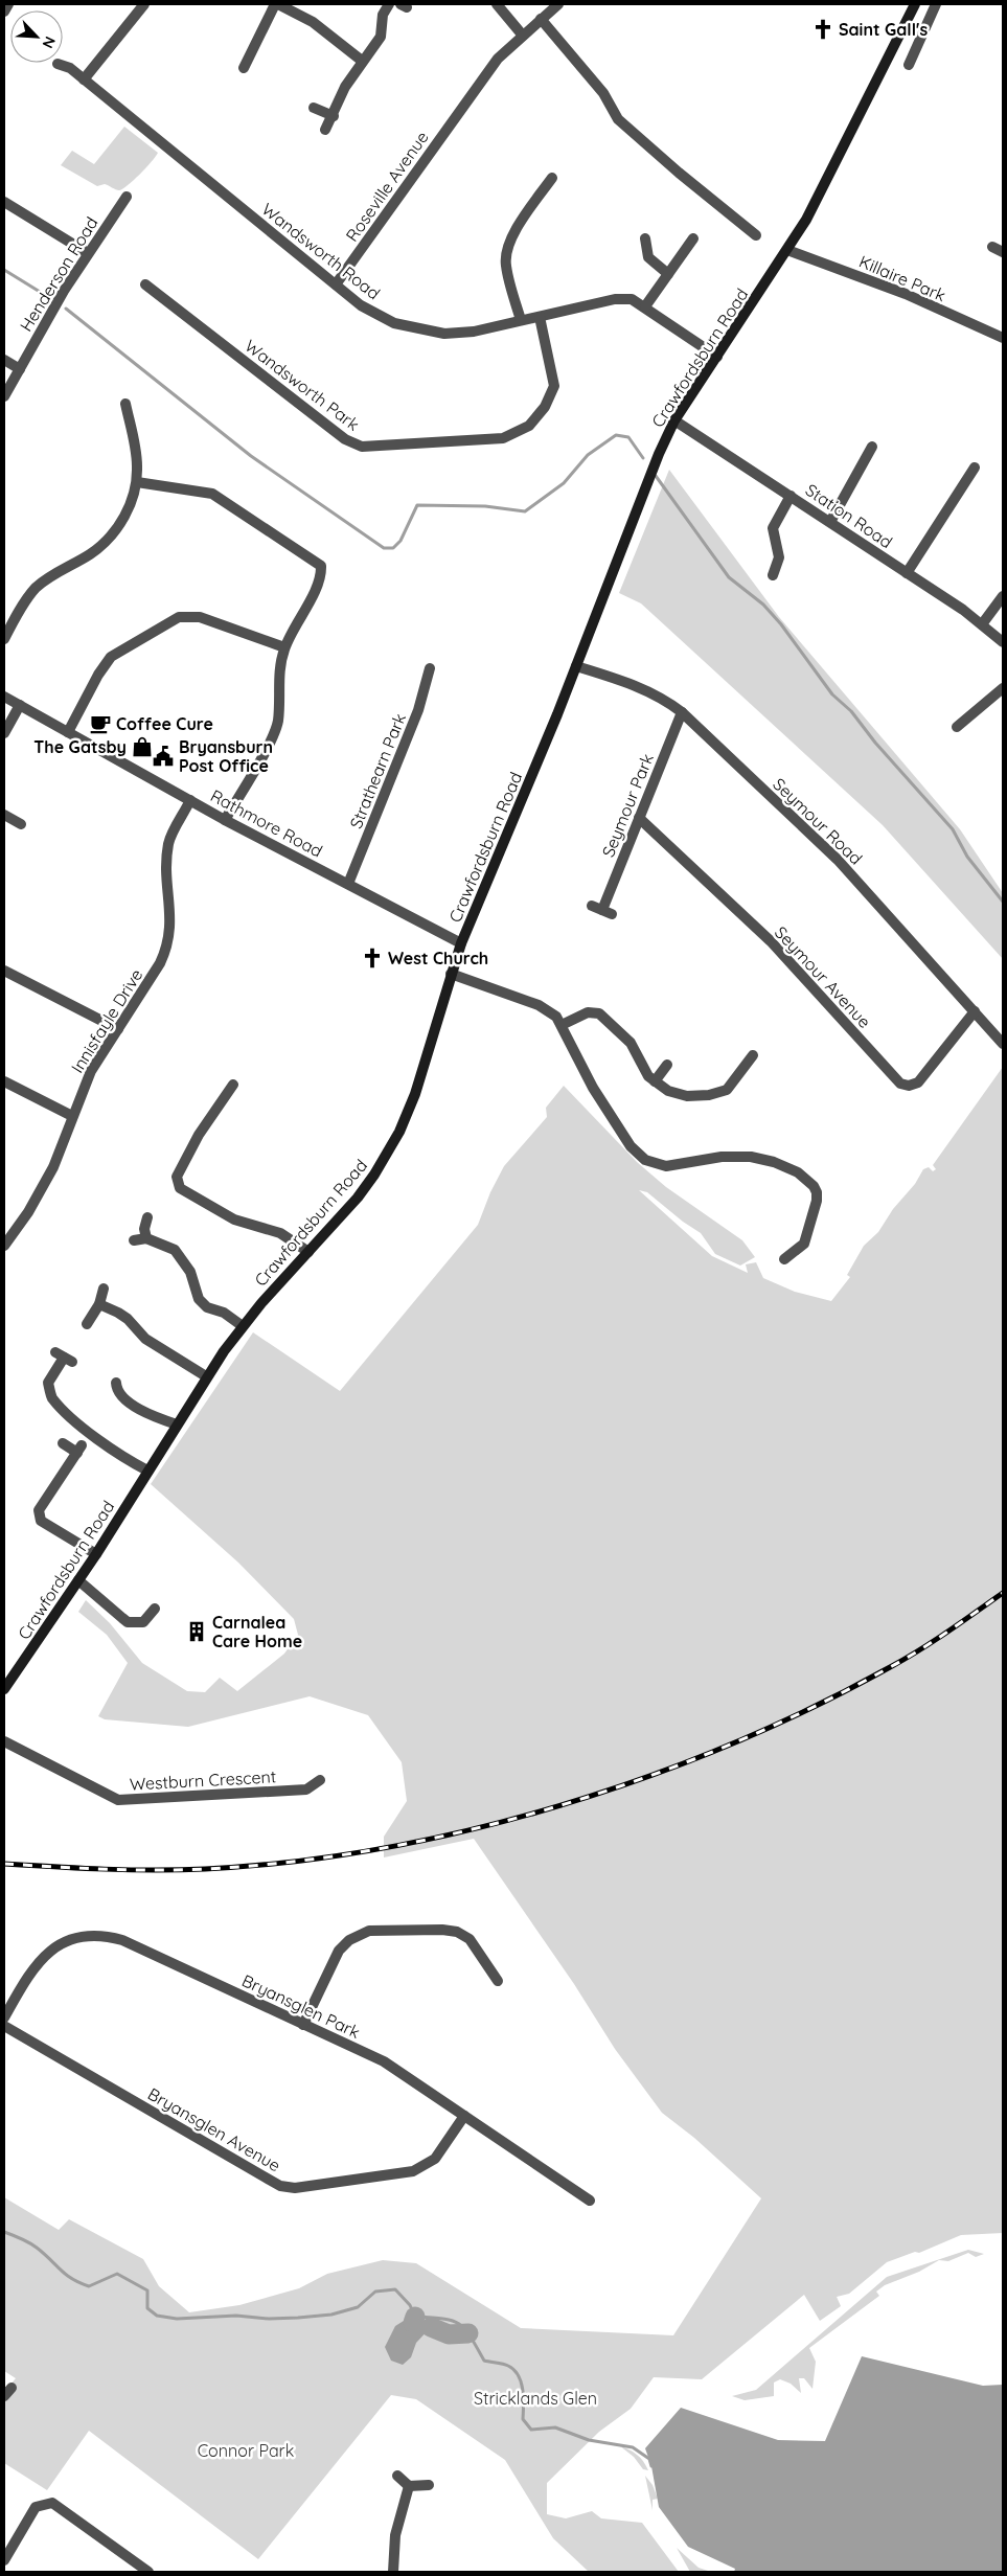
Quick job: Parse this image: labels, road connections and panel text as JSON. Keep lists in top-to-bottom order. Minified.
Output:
{"streets":{"main road":["Crawfordsburn Road"],"street":["Roseville Avenue","Wandsworth Road","Henderson Road","Killaire Park","Wandsworth Park","Station Road","Strathearn Park","Seymour Park","Seymour Road","Rathmore Road","Seymour Avenue","Innisfayle Drive","Westburn Crescent","Bryansglen Park","Bryansglen Avenue"]},"crossings":[["Roseville Avenue","Wandsworth Road"],["Wandsworth Road","Crawfordsburn Road"],["Wandsworth Road","Wandsworth Park"],["Killaire Park","Crawfordsburn Road"],["Crawfordsburn Road","Station Road"],["Crawfordsburn Road","Seymour Road"],["Crawfordsburn Road","Rathmore Road"],["Strathearn Park","Rathmore Road"],["Seymour Park","Seymour Road"],["Seymour Park","Seymour Avenue"],["Seymour Road","Seymour Avenue"],["Rathmore Road","Innisfayle Drive"],["Bryansglen Park","Bryansglen Avenue"]],"parks":["Stricklands Glen","Connor Park"],"places":{"church":["Saint Gall's","West Church"],"cafe":["Coffee Cure"],"shop":["The Gatsby"],"public building":["Bryansburn Post Office"],"building":["Carnalea Care Home"]},"north":"bottom right"}
